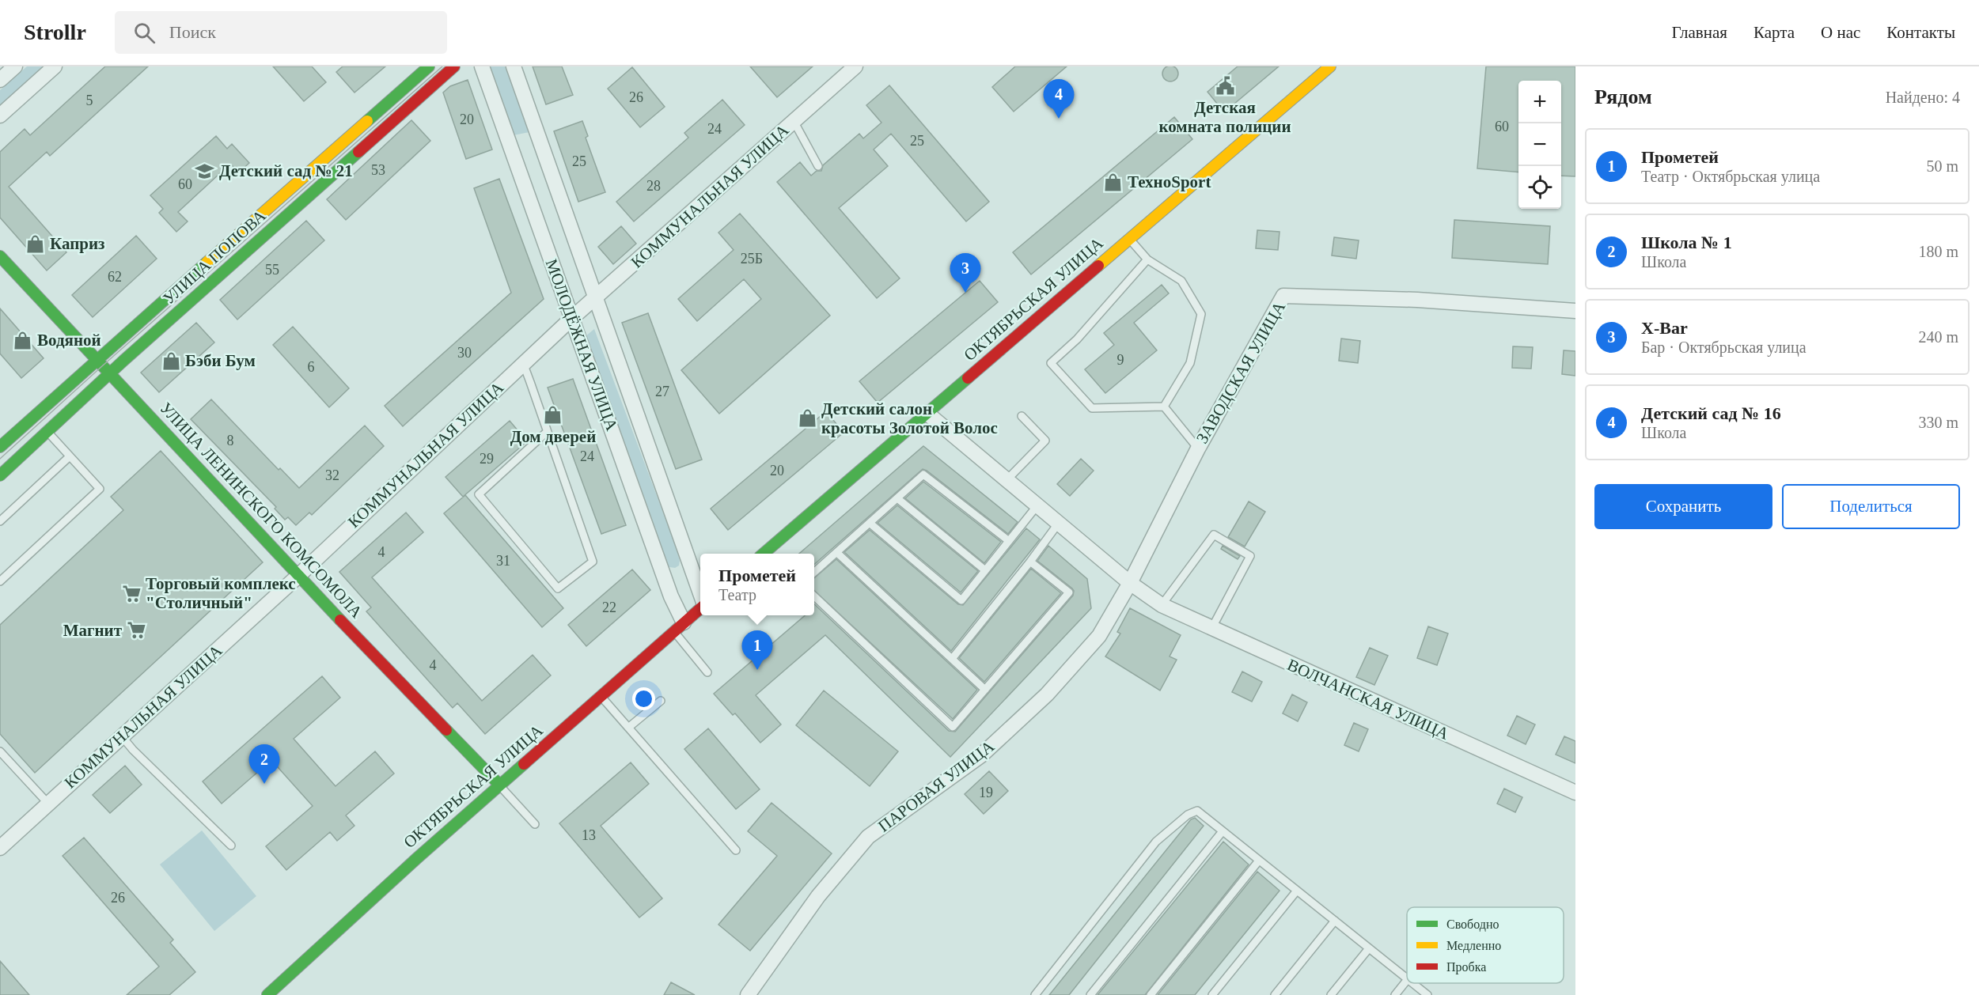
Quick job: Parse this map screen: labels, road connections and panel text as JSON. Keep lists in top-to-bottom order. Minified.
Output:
{"streets":{"street":["КОММУНАЛЬНАЯ УЛИЦА","УЛИЦА ПОПОВА","ОКТЯБРЬСКАЯ УЛИЦА","МОЛОДЁЖНАЯ УЛИЦА","ЗАВОДСКАЯ УЛИЦА","УЛИЦА ЛЕНИНСКОГО КОМСОМОЛА","ВОЛЧАНСКАЯ УЛИЦА","ПАРОВАЯ УЛИЦА"]},"crossings":[["КОММУНАЛЬНАЯ УЛИЦА","МОЛОДЁЖНАЯ УЛИЦА"],["КОММУНАЛЬНАЯ УЛИЦА","УЛИЦА ЛЕНИНСКОГО КОМСОМОЛА"],["УЛИЦА ПОПОВА","УЛИЦА ЛЕНИНСКОГО КОМСОМОЛА"],["ОКТЯБРЬСКАЯ УЛИЦА","МОЛОДЁЖНАЯ УЛИЦА"],["ОКТЯБРЬСКАЯ УЛИЦА","УЛИЦА ЛЕНИНСКОГО КОМСОМОЛА"],["ОКТЯБРЬСКАЯ УЛИЦА","ВОЛЧАНСКАЯ УЛИЦА"],["ЗАВОДСКАЯ УЛИЦА","ВОЛЧАНСКАЯ УЛИЦА"],["ЗАВОДСКАЯ УЛИЦА","ПАРОВАЯ УЛИЦА"],["ВОЛЧАНСКАЯ УЛИЦА","ПАРОВАЯ УЛИЦА"]],"places":{"public building":["Детская комната полиции"],"school or university":["Детский сад № 21"],"shop":["ТехноSport","Каприз","Водяной","Бэби Бум","Дом дверей","Детский салон красоты Золотой Волос"],"supermarket":["Торговый комплекс \"Столичный\"","Магнит"]},"house_numbers":["26","5","20","60","24","25","25","53","60","28","25Б","55","62","30","9","6","27","8","24","29","20","32","4","31","22","4","19","13","26"],"legend":["Свободно","Медленно","Пробка"],"page":{"header":"Strollr","search":"Поиск","nav":["Главная","Карта","О нас","Контакты"],"heading":["Рядом","Найдено: 4"],"pins":["4","3","1","2"],"map_buttons":["+","−"],"list":[{"mark":"1","name":"Прометей","note":"Театр · Октябрьская улица","value":"50 m"},{"mark":"2","name":"Школа № 1","note":"Школа","value":"180 m"},{"mark":"3","name":"X-Bar","note":"Бар · Октябрьская улица","value":"240 m"},{"mark":"4","name":"Детский сад № 16","note":"Школа","value":"330 m"}],"buttons":["Сохранить","Поделиться"],"popup":["Прометей","Театр"]}}
